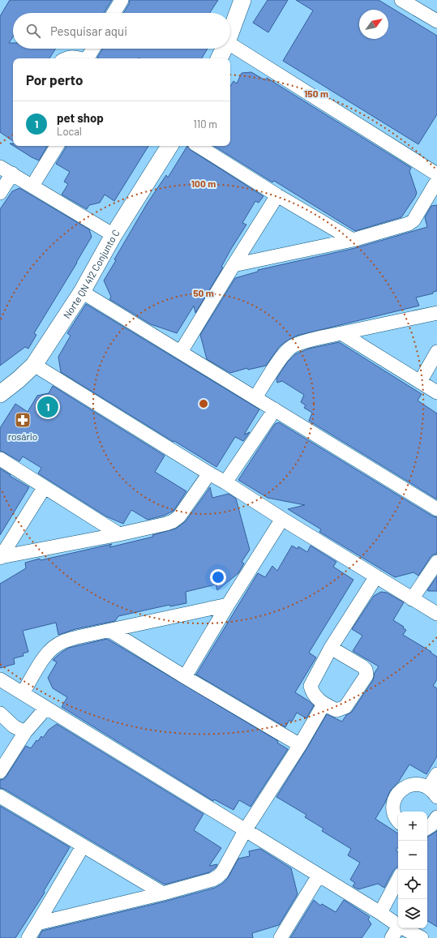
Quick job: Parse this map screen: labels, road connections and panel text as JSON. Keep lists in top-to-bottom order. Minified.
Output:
{"streets":{"street":["Norte QN 412 Conjunto C"]},"places":{"pharmacy":["rosário"]},"north":"top right","page":{"search":"Pesquisar aqui","heading":"Por perto","list":[{"mark":"1","name":"pet shop","note":"Local","value":"110 m"}],"pins":"1","map_buttons":["+","−"]},"rings":["150 m","100 m","50 m"]}
